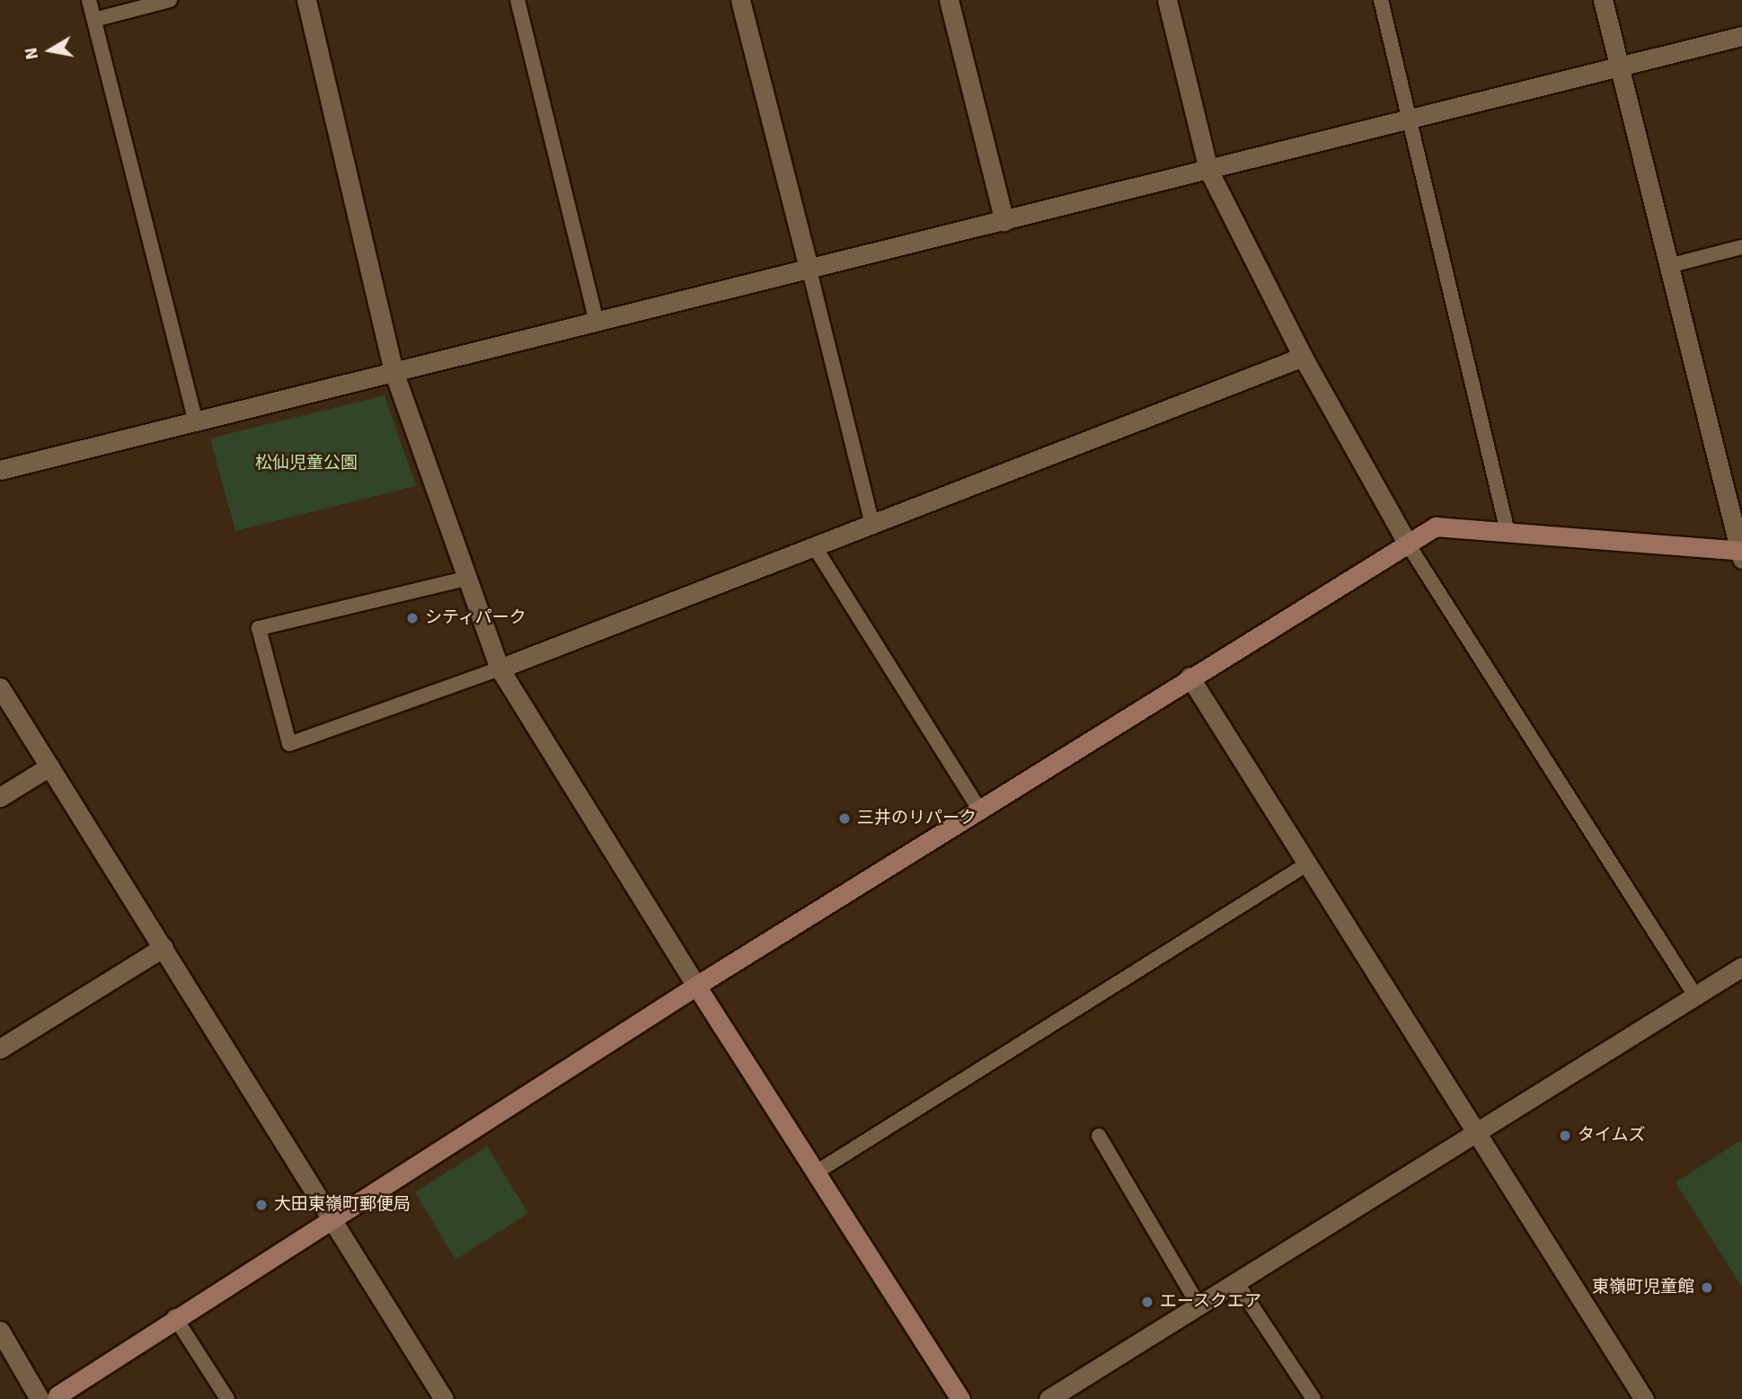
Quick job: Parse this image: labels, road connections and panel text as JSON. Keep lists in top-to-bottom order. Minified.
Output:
{"parks":["松仙児童公園"],"places":["シティパーク","三井のリパーク","タイムズ","大田東嶺町郵便局","東嶺町児童館","エースクエア"],"north":"left"}
